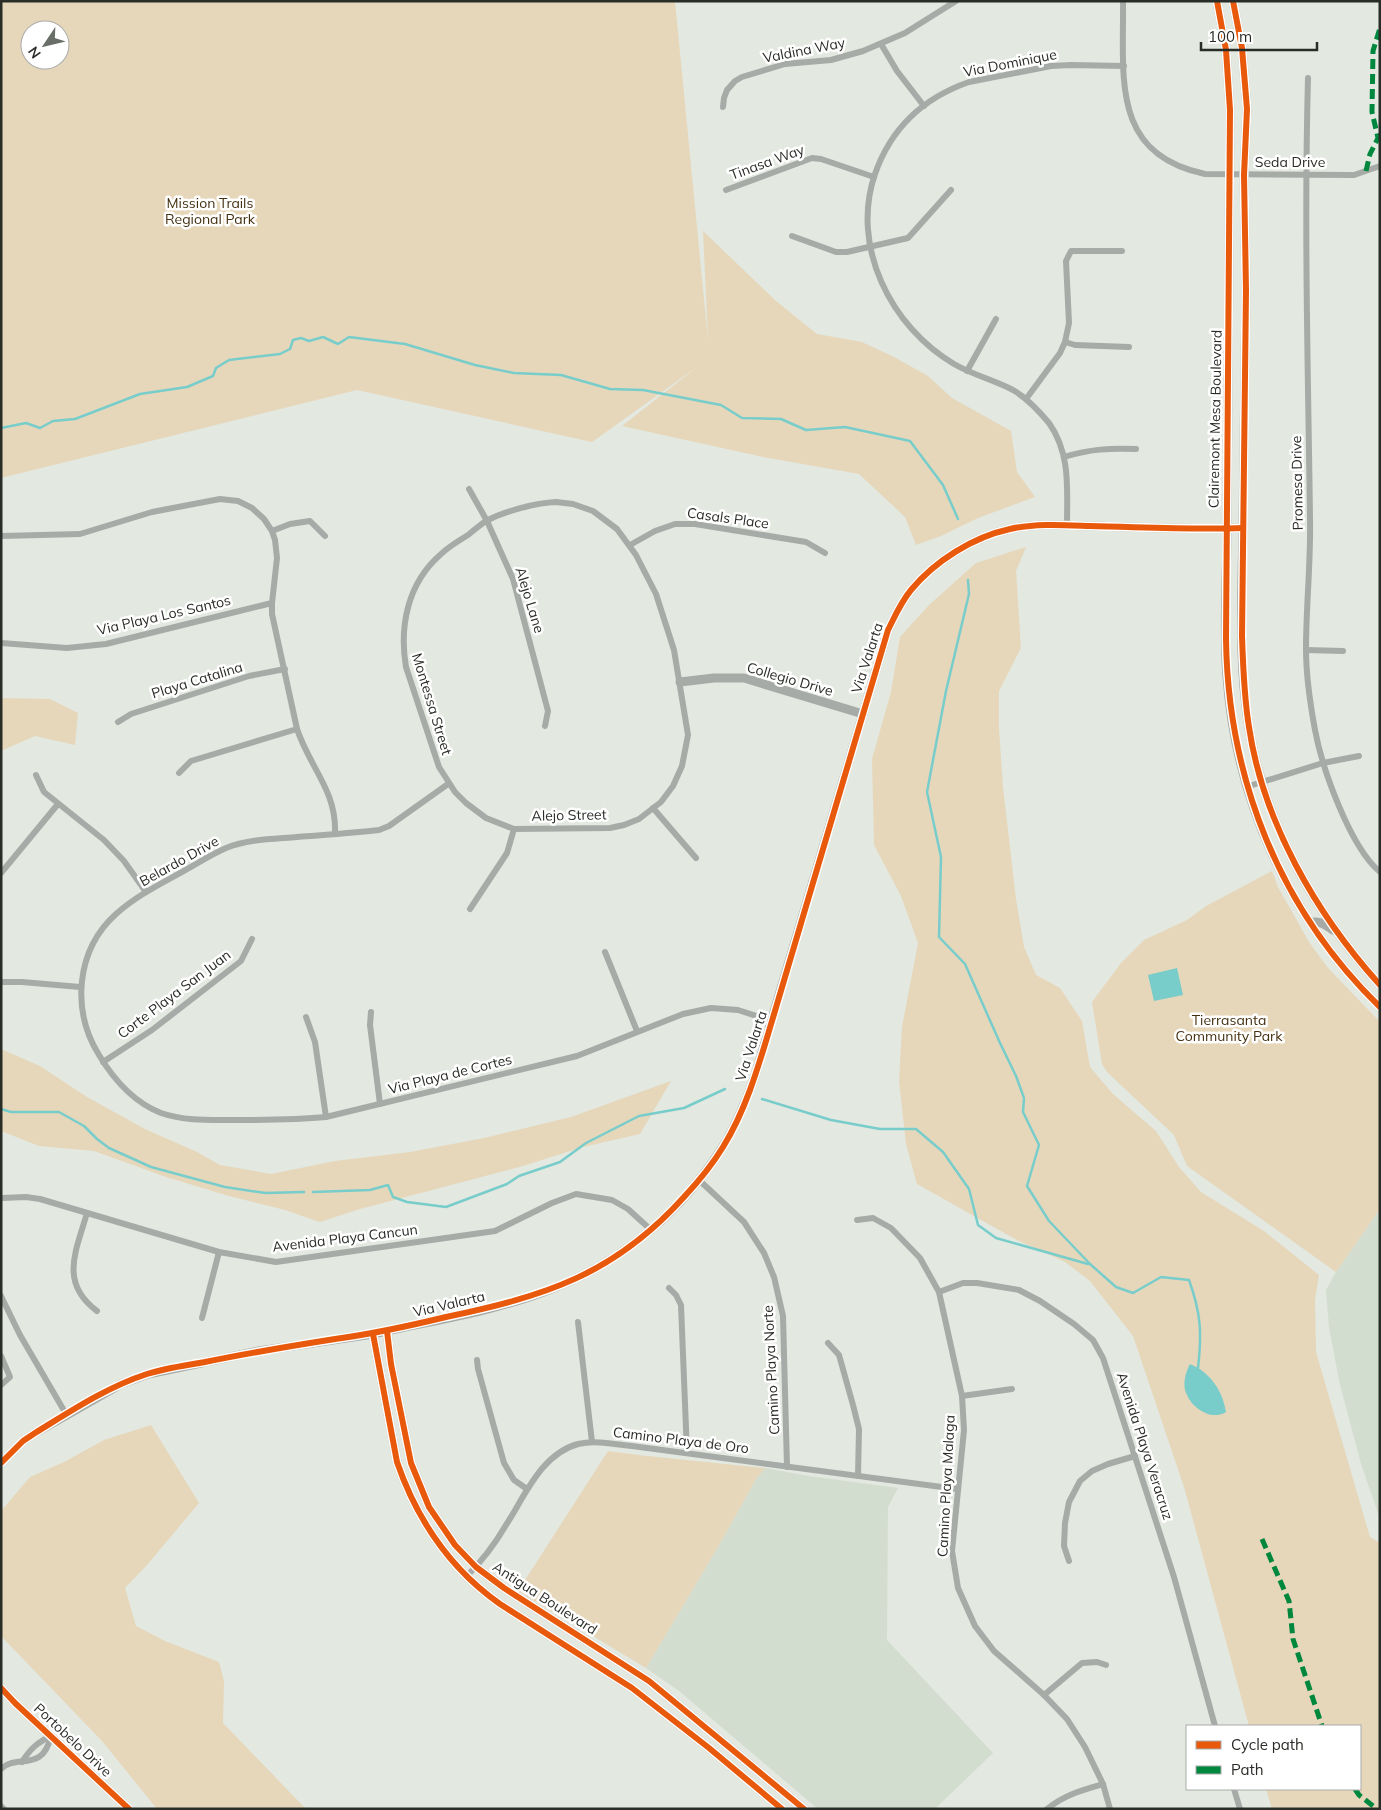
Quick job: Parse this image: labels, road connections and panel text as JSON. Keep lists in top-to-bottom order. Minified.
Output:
{"streets":{"main road":["Clairemont Mesa Boulevard","Via Valarta","Antigua Boulevard"],"street":["Valdina Way","Via Dominique","Tinasa Way","Seda Drive","Promesa Drive","Casals Place","Alejo Lane","Via Playa Los Santos","Collegio Drive","Playa Catalina","Montessa Street","Alejo Street","Belardo Drive","Corte Playa San Juan","Via Playa de Cortes","Avenida Playa Cancun","Camino Playa Norte","Camino Playa de Oro","Avenida Playa Veracruz","Camino Playa Malaga","Portobelo Drive"]},"crossings":[["Via Dominique","Tinasa Way"],["Via Dominique","Seda Drive"],["Via Dominique","Via Valarta"],["Seda Drive","Clairemont Mesa Boulevard"],["Seda Drive","Promesa Drive"],["Clairemont Mesa Boulevard","Via Valarta"],["Casals Place","Montessa Street"],["Alejo Lane","Montessa Street"],["Via Valarta","Collegio Drive"],["Via Valarta","Via Playa de Cortes"],["Via Valarta","Avenida Playa Cancun"],["Via Valarta","Camino Playa Norte"],["Via Valarta","Antigua Boulevard"],["Collegio Drive","Montessa Street"],["Collegio Drive","Alejo Street"],["Montessa Street","Alejo Street"],["Montessa Street","Belardo Drive"],["Alejo Street","Belardo Drive"],["Belardo Drive","Corte Playa San Juan"],["Belardo Drive","Via Playa de Cortes"],["Camino Playa Norte","Camino Playa de Oro"],["Camino Playa de Oro","Camino Playa Malaga"],["Camino Playa de Oro","Antigua Boulevard"],["Avenida Playa Veracruz","Camino Playa Malaga"]],"parks":["Mission Trails Regional Park","Tierrasanta Community Park"],"legend":["Cycle path","Path"],"scale_bar":"100 m","north":"bottom left"}
